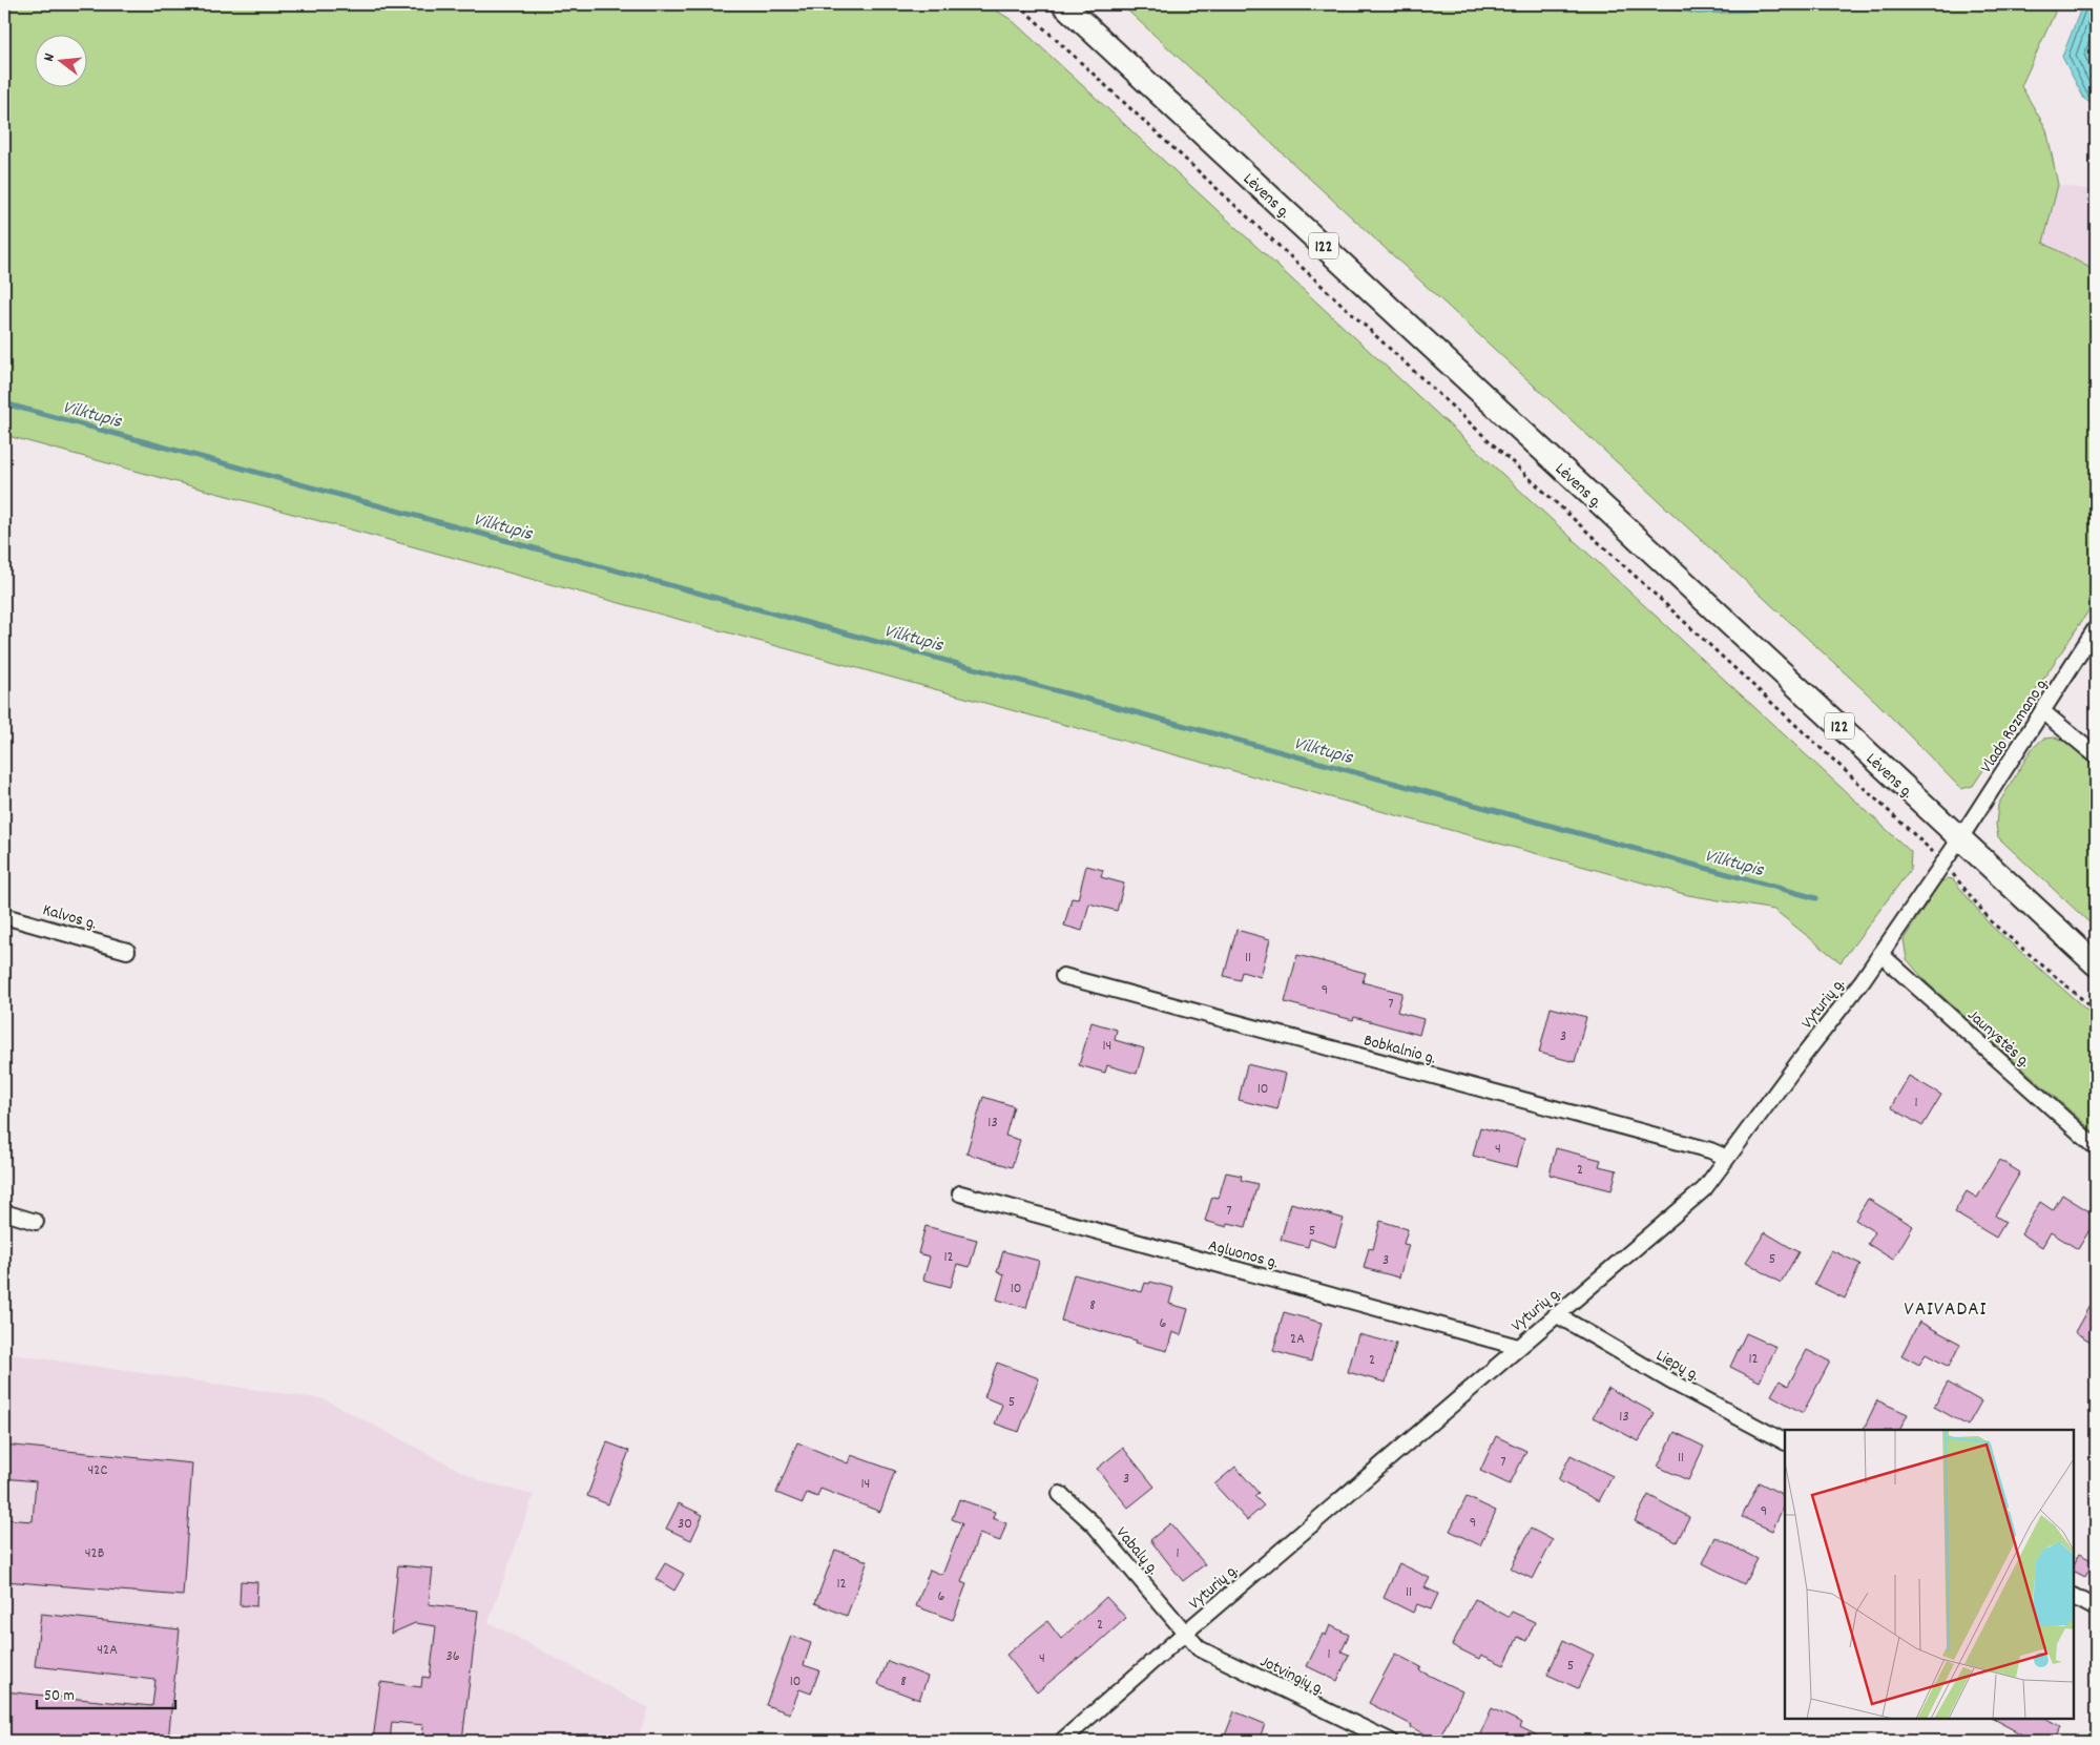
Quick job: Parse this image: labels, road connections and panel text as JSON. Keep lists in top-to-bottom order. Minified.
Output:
{"streets":{"main road":["Lėvens g.","122"],"street":["Vlado Rozmano g.","Kalvos g.","Vyturių g.","Jaunystės g.","Bobkalnio g.","Agluonos g.","Liepų g.","Vabalų g.","Jotvingių g."]},"crossings":[["Lėvens g.","Vlado Rozmano g."],["Lėvens g.","Vyturių g."],["Vlado Rozmano g.","Vyturių g."],["Vyturių g.","Jaunystės g."],["Vyturių g.","Bobkalnio g."],["Vyturių g.","Agluonos g."],["Vyturių g.","Liepų g."],["Vyturių g.","Vabalų g."],["Vyturių g.","Jotvingių g."],["Vabalų g.","Jotvingių g."]],"districts":["VAIVADAI"],"water":["Vilktupis"],"house_numbers":["11","9","7","3","14","10","1","13","4","2","7","5","12","5","3","10","8","6","2A","12","2","5","13","11","7","42C","3","14","9","9","30","42B","1","12","11","6","2","42A","1","36","4","5","10","8"],"scale_bar":"50 m","north":"left"}
